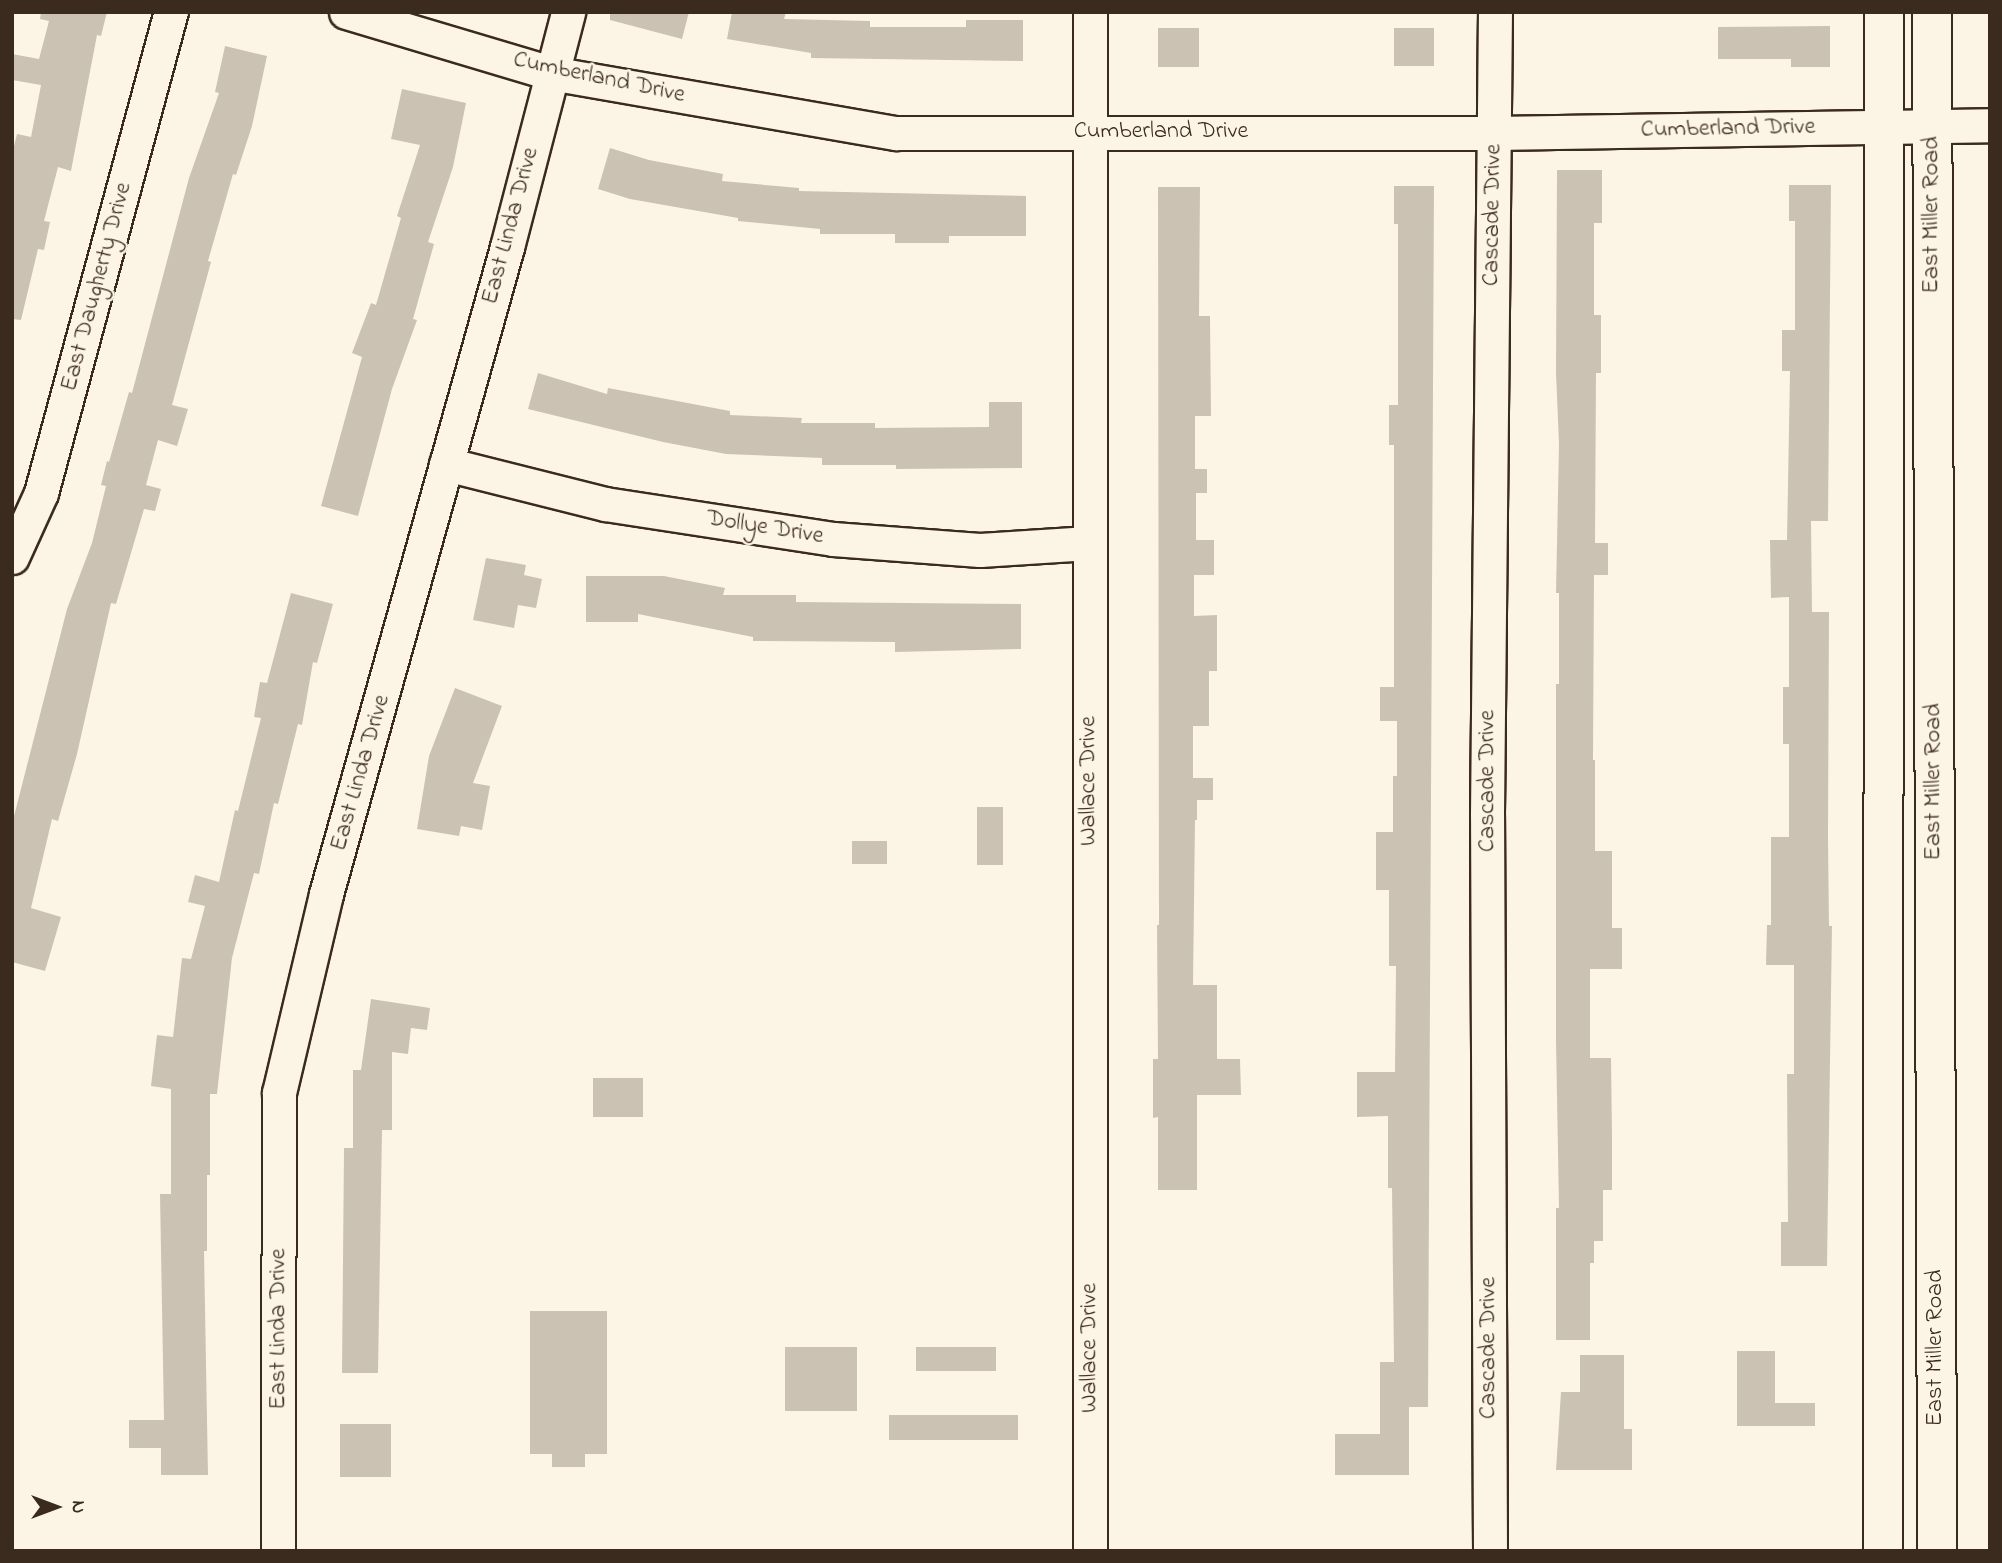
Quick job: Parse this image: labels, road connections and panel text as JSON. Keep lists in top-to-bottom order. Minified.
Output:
{"streets":{"main road":["East Miller Road"],"street":["Cumberland Drive","Cascade Drive","East Linda Drive","East Daugherty Drive","Dollye Drive","Wallace Drive"]},"crossings":[["Cumberland Drive","Cascade Drive"],["Cumberland Drive","East Miller Road"],["Cumberland Drive","East Linda Drive"],["Cumberland Drive","Wallace Drive"],["East Linda Drive","Dollye Drive"],["Dollye Drive","Wallace Drive"]],"north":"right"}
